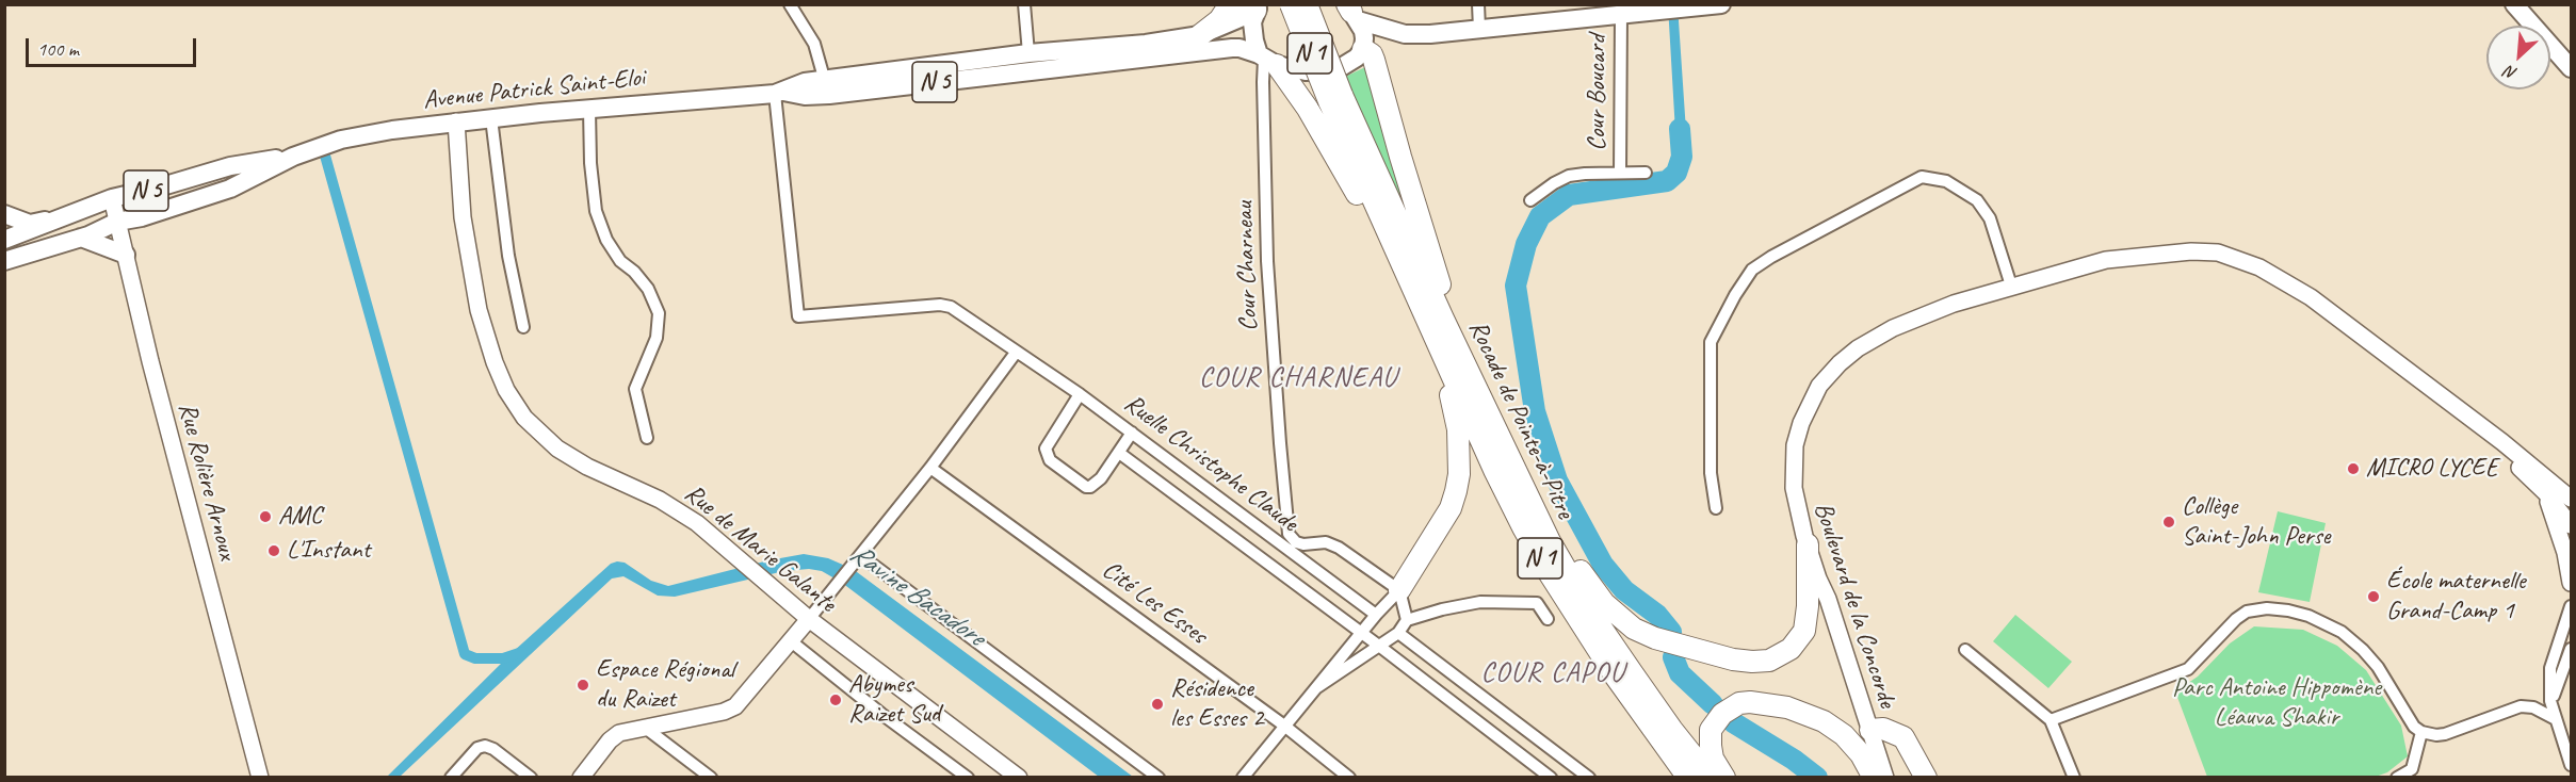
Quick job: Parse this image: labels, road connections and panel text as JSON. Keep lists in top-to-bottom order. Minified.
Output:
{"streets":{"highway":["N 1","Rocade de Pointe-à-Pitre"],"main road":["N 5","Avenue Patrick Saint-Eloi","Rue Rolière Arnoux","Rue de Marie Galante","Boulevard de la Concorde"],"street":["Cour Boucard","Cour Charneau","Ruelle Christophe Claude","Cité Les Esses"]},"crossings":[["N 1","Rocade de Pointe-à-Pitre"],["Avenue Patrick Saint-Eloi","Cour Charneau"],["Avenue Patrick Saint-Eloi","Ruelle Christophe Claude"],["Avenue Patrick Saint-Eloi","Rue Rolière Arnoux"],["Avenue Patrick Saint-Eloi","Rue de Marie Galante"]],"districts":["COUR CHARNEAU","COUR CAPOU"],"water":["Ravine Bacadore"],"parks":["Parc Antoine Hippomène Léauva Shakir"],"places":["MICRO LYCEE","AMC","Collège Saint-John Perse","L'Instant","École maternelle Grand-Camp 1","Espace Régional du Raizet","Abymes Raizet Sud","Résidence les Esses 2"],"scale_bar":"100 m","north":"bottom left"}
